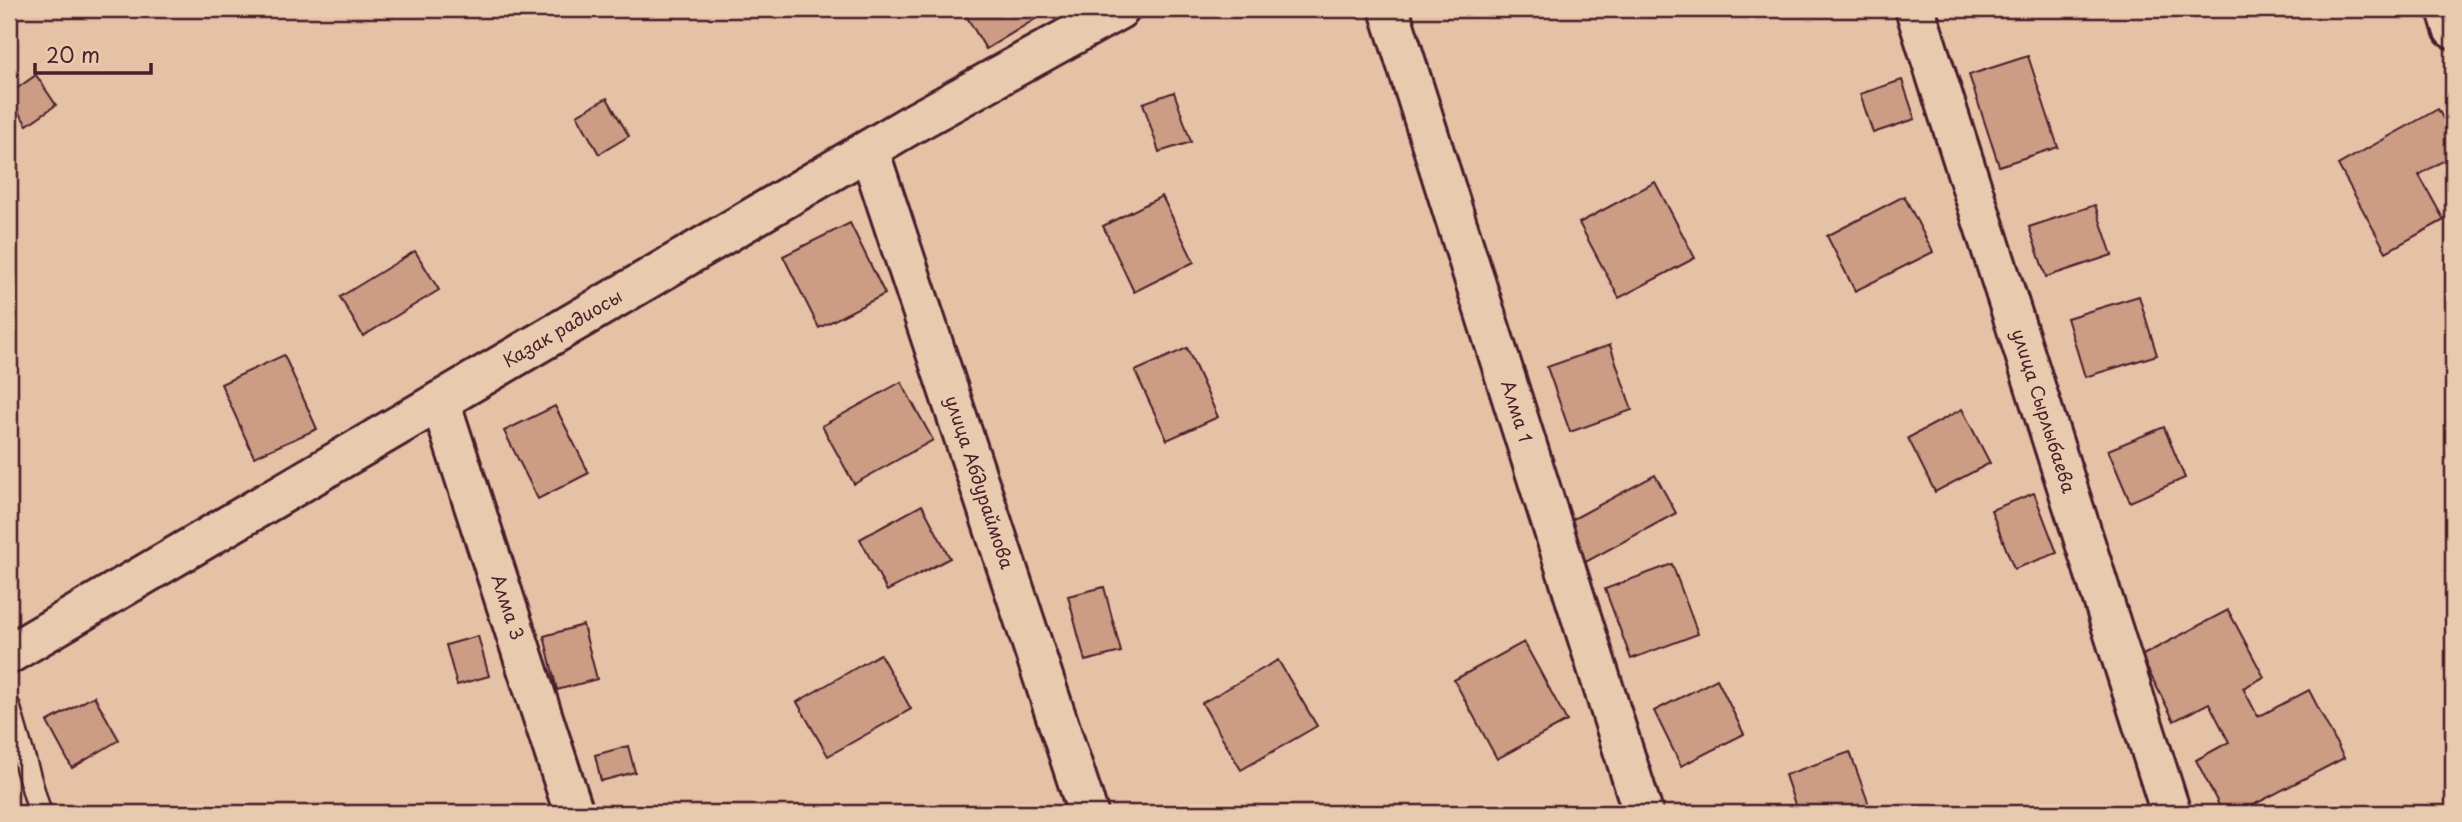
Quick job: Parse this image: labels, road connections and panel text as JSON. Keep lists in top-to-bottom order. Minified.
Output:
{"streets":{"street":["Казак радиосы","Алма 1","улица Сырлыбаева","улица Абдураймова","Алма 3"]},"crossings":[["Казак радиосы","улица Абдураймова"],["Казак радиосы","Алма 3"]],"scale_bar":"20 m"}
